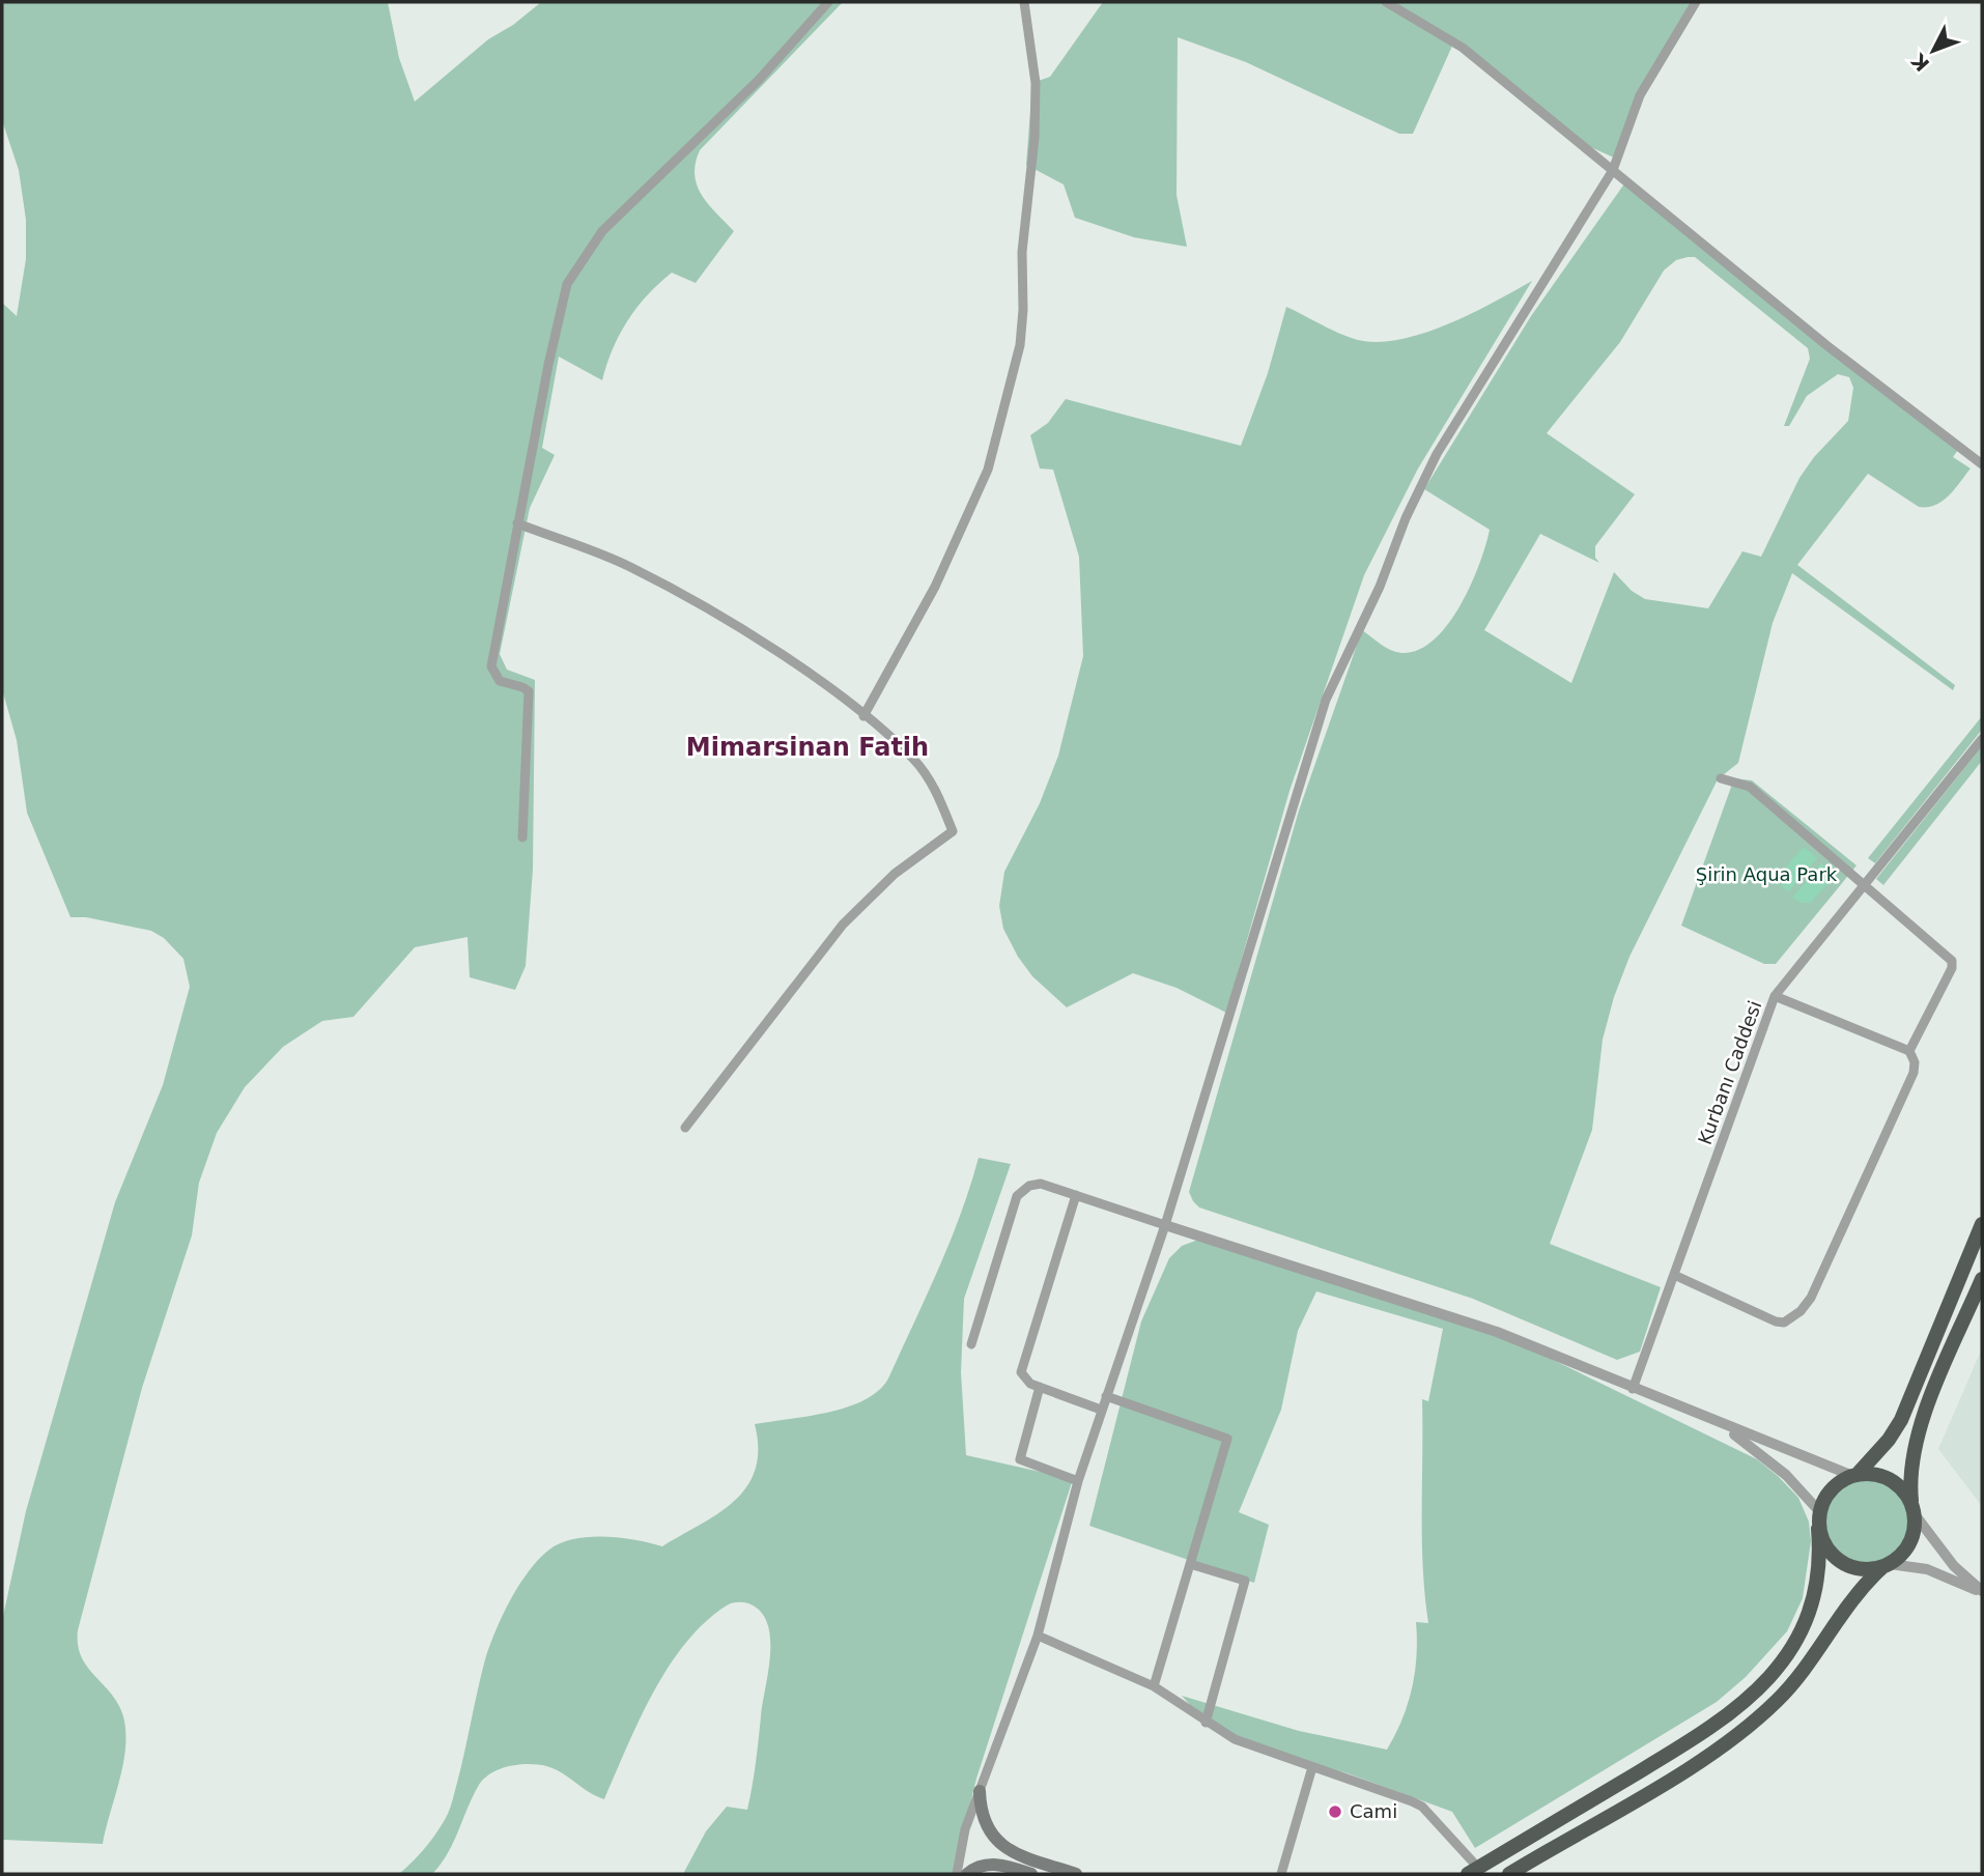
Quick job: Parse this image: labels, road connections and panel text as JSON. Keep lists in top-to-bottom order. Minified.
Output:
{"streets":{"street":["Kurbanı Caddesi"]},"districts":["Mimarsinan Fatih"],"parks":["Şirin Aqua Park"],"places":["Cami"],"north":"bottom left"}
